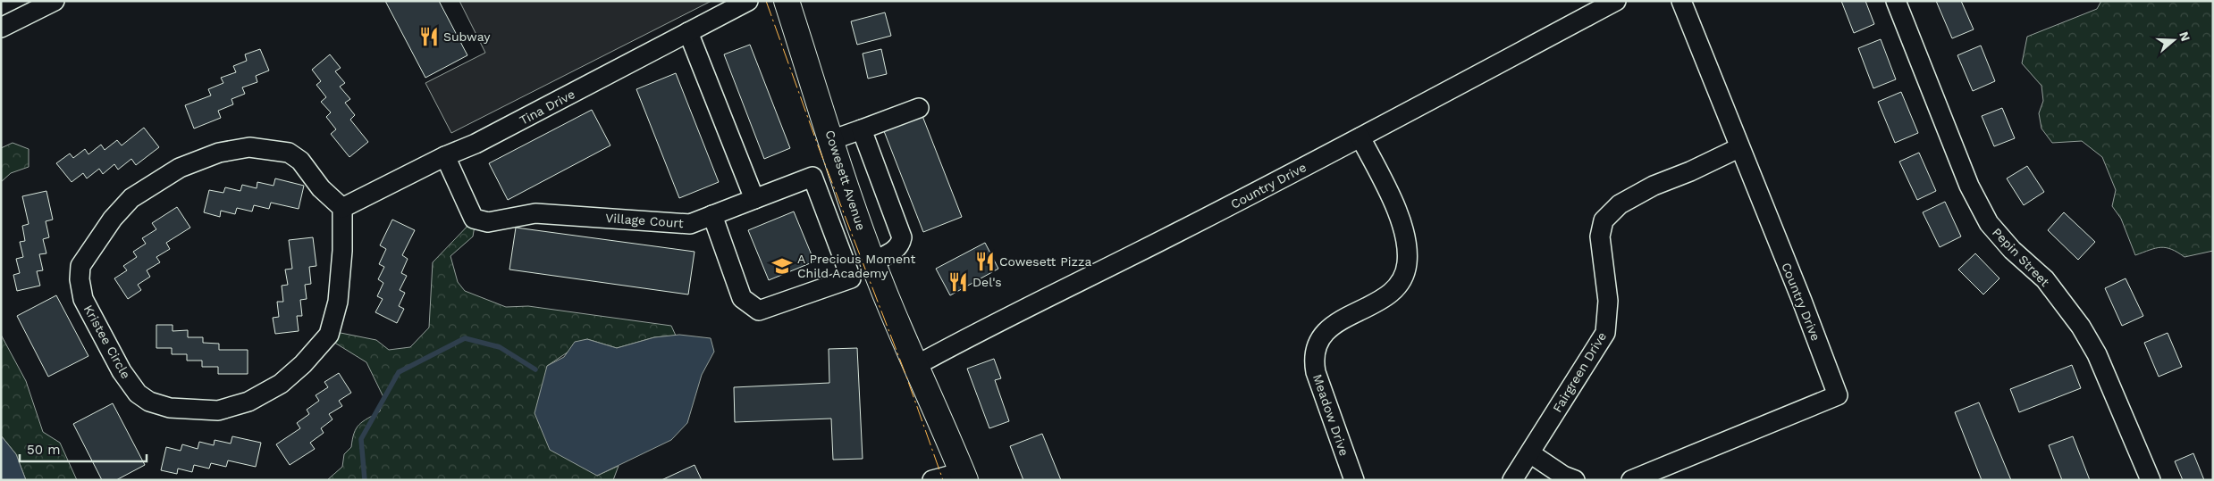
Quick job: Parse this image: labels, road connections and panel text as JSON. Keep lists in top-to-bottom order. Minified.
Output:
{"streets":{"main road":["Cowesett Avenue"],"street":["Tina Drive","Country Drive","Village Court","Pepin Street","Kristee Circle","Fairgreen Drive","Meadow Drive"]},"crossings":[["Tina Drive","Village Court"],["Tina Drive","Kristee Circle"],["Cowesett Avenue","Country Drive"],["Country Drive","Fairgreen Drive"],["Country Drive","Meadow Drive"]],"places":{"restaurant":["Subway","Cowesett Pizza","Del's"],"school or university":["A Precious Moment Child Academy"]},"scale_bar":"50 m","north":"right"}
